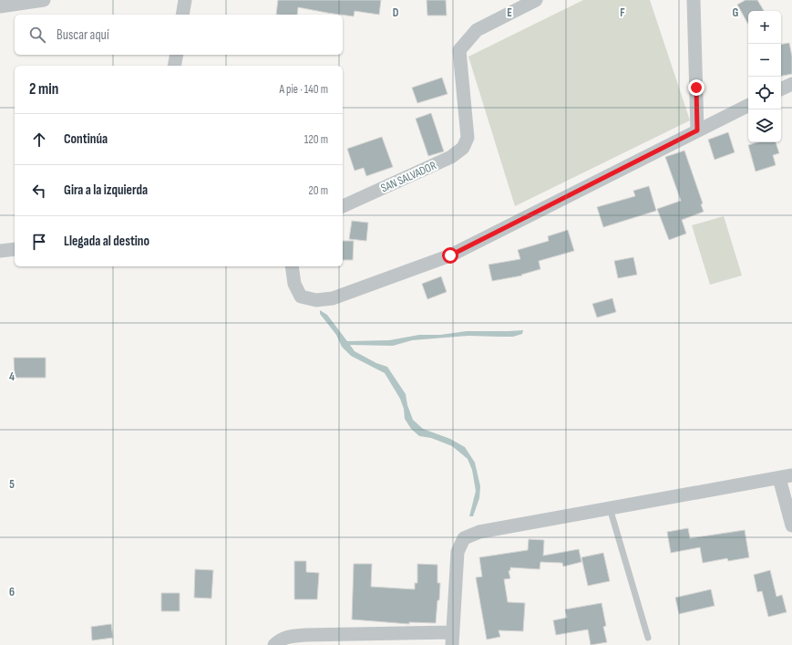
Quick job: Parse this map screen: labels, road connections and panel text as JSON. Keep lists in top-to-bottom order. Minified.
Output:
{"streets":{"street":["SAN SALVADOR"]},"page":{"map_buttons":["+","−"],"search":"Buscar aquí","heading":["2 min","A pie · 140 m"],"list":[["Continúa","120 m"],["Gira a la izquierda","20 m"],"Llegada al destino"]},"grid":{"columns":["D","E","F","G"],"rows":["4","5","6"]}}
